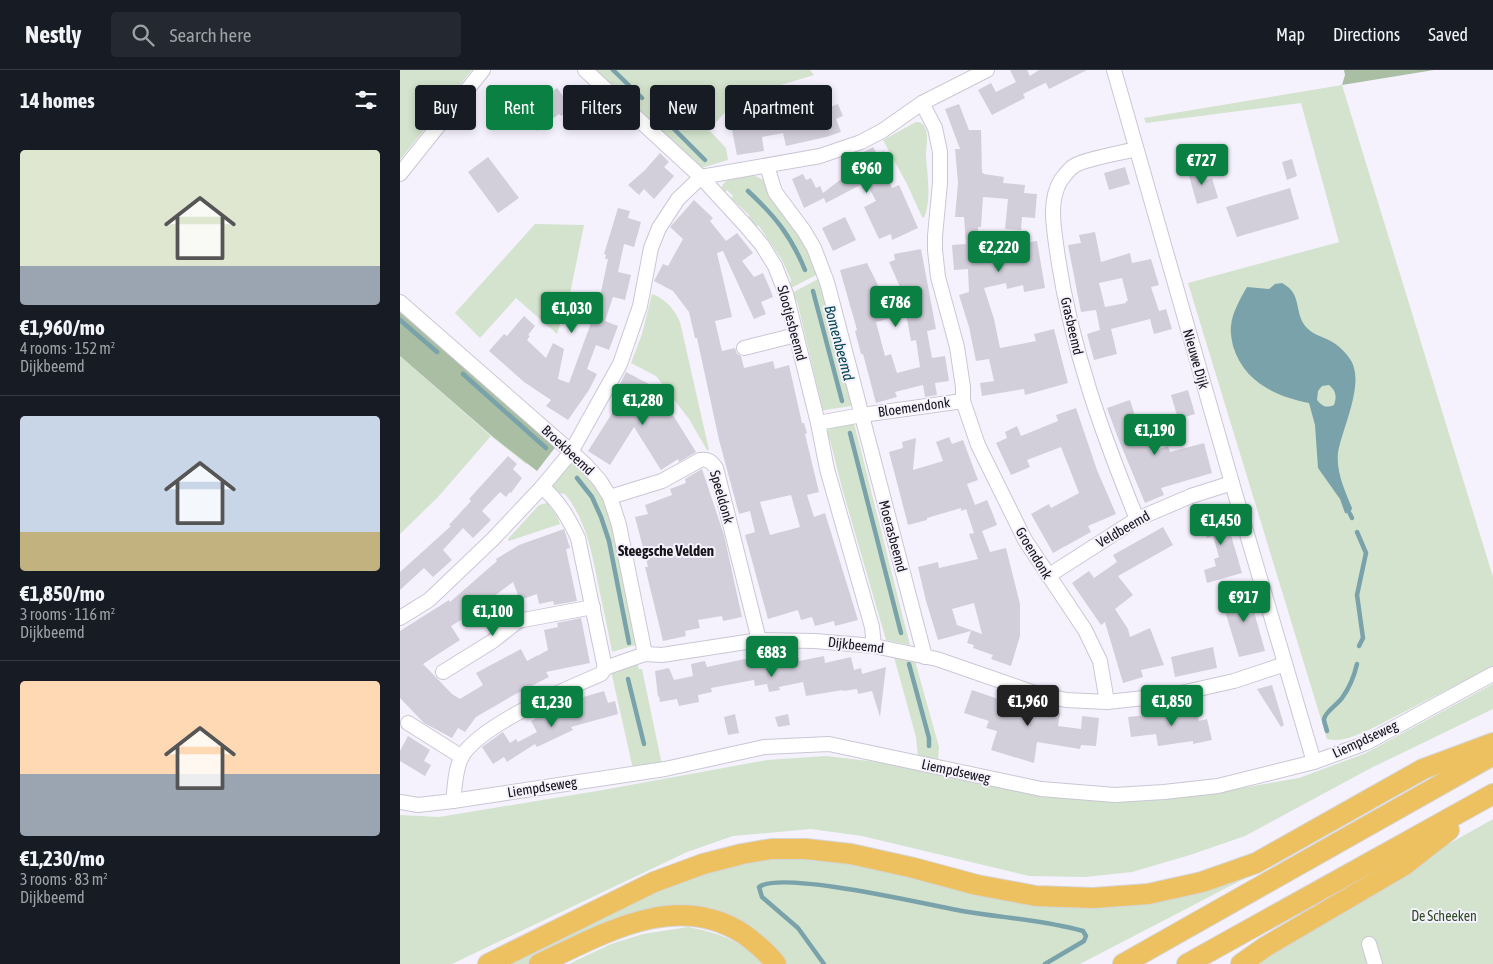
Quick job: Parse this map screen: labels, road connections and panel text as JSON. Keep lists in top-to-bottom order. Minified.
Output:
{"streets":{"street":["Slootjesbeemd","Grasbeemd","Nieuwe Dijk","Bloemendonk","Broekbeemd","Speeldonk","Veldbeemd","Moerasbeemd","Groendonk","Dijkbeemd","Liempdseweg"]},"crossings":[["Slootjesbeemd","Bloemendonk"],["Slootjesbeemd","Dijkbeemd"],["Grasbeemd","Nieuwe Dijk"],["Grasbeemd","Veldbeemd"],["Nieuwe Dijk","Veldbeemd"],["Nieuwe Dijk","Dijkbeemd"],["Nieuwe Dijk","Liempdseweg"],["Bloemendonk","Moerasbeemd"],["Bloemendonk","Groendonk"],["Broekbeemd","Speeldonk"],["Broekbeemd","Dijkbeemd"],["Speeldonk","Dijkbeemd"],["Veldbeemd","Groendonk"],["Moerasbeemd","Dijkbeemd"],["Groendonk","Dijkbeemd"],["Dijkbeemd","Liempdseweg"]],"districts":["Steegsche Velden"],"water":["Bomenbeemd"],"parks":["De Scheeken"],"page":{"header":"Nestly","search":"Search here","nav":["Map","Directions","Saved"],"heading":"14 homes","chip":["Buy","Rent","Filters","New","Apartment"],"list":[{"name":"€1,960/mo","note":"4 rooms · 152 m² · Dijkbeemd"},{"name":"€1,850/mo","note":"3 rooms · 116 m² · Dijkbeemd"},{"name":"€1,230/mo","note":"3 rooms · 83 m² · Dijkbeemd"}],"price":["€727","€960","€2,220","€786","€1,030","€1,280","€1,190","€1,450","€917","€1,100","€883","€1,960","€1,850","€1,230"]}}
